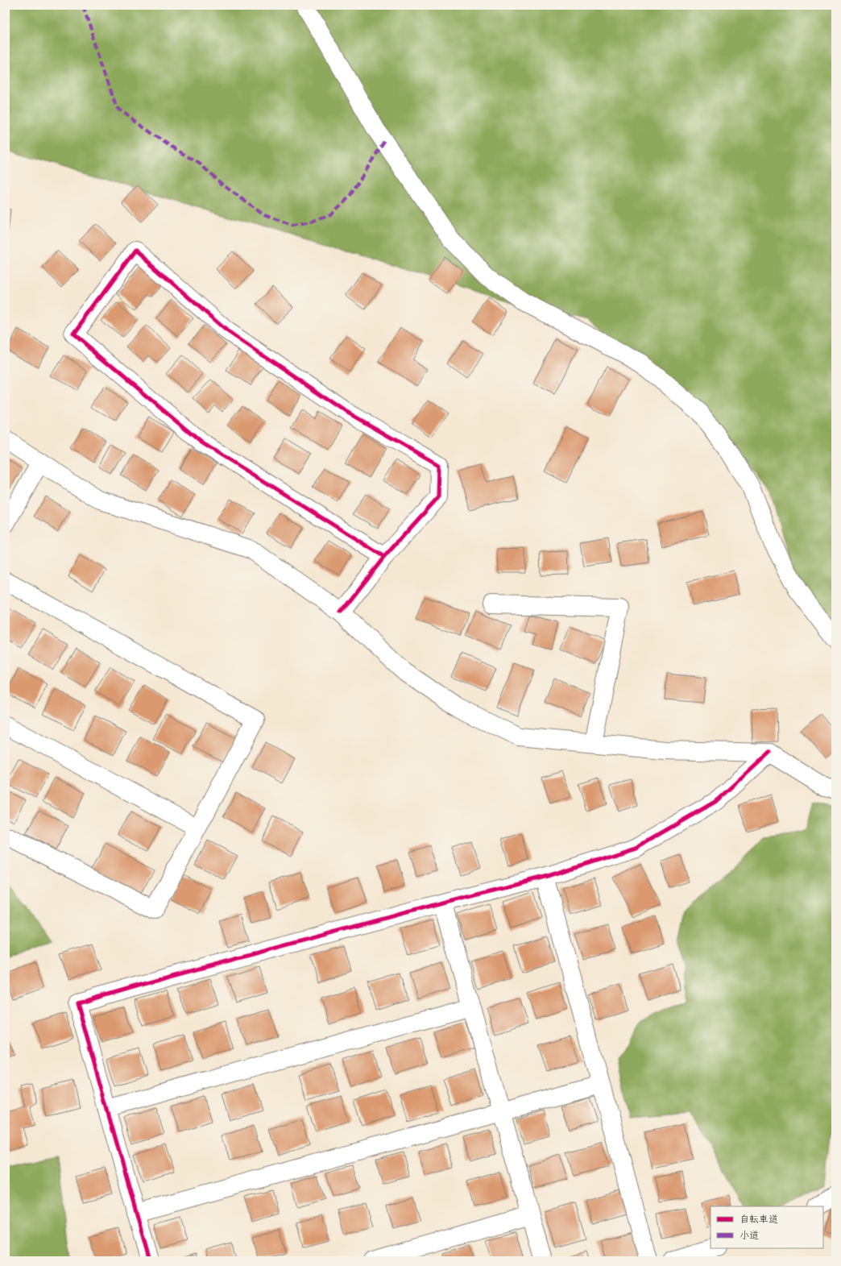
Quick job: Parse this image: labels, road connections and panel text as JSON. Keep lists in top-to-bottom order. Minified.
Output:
{"legend":["自転車道","小道"]}
